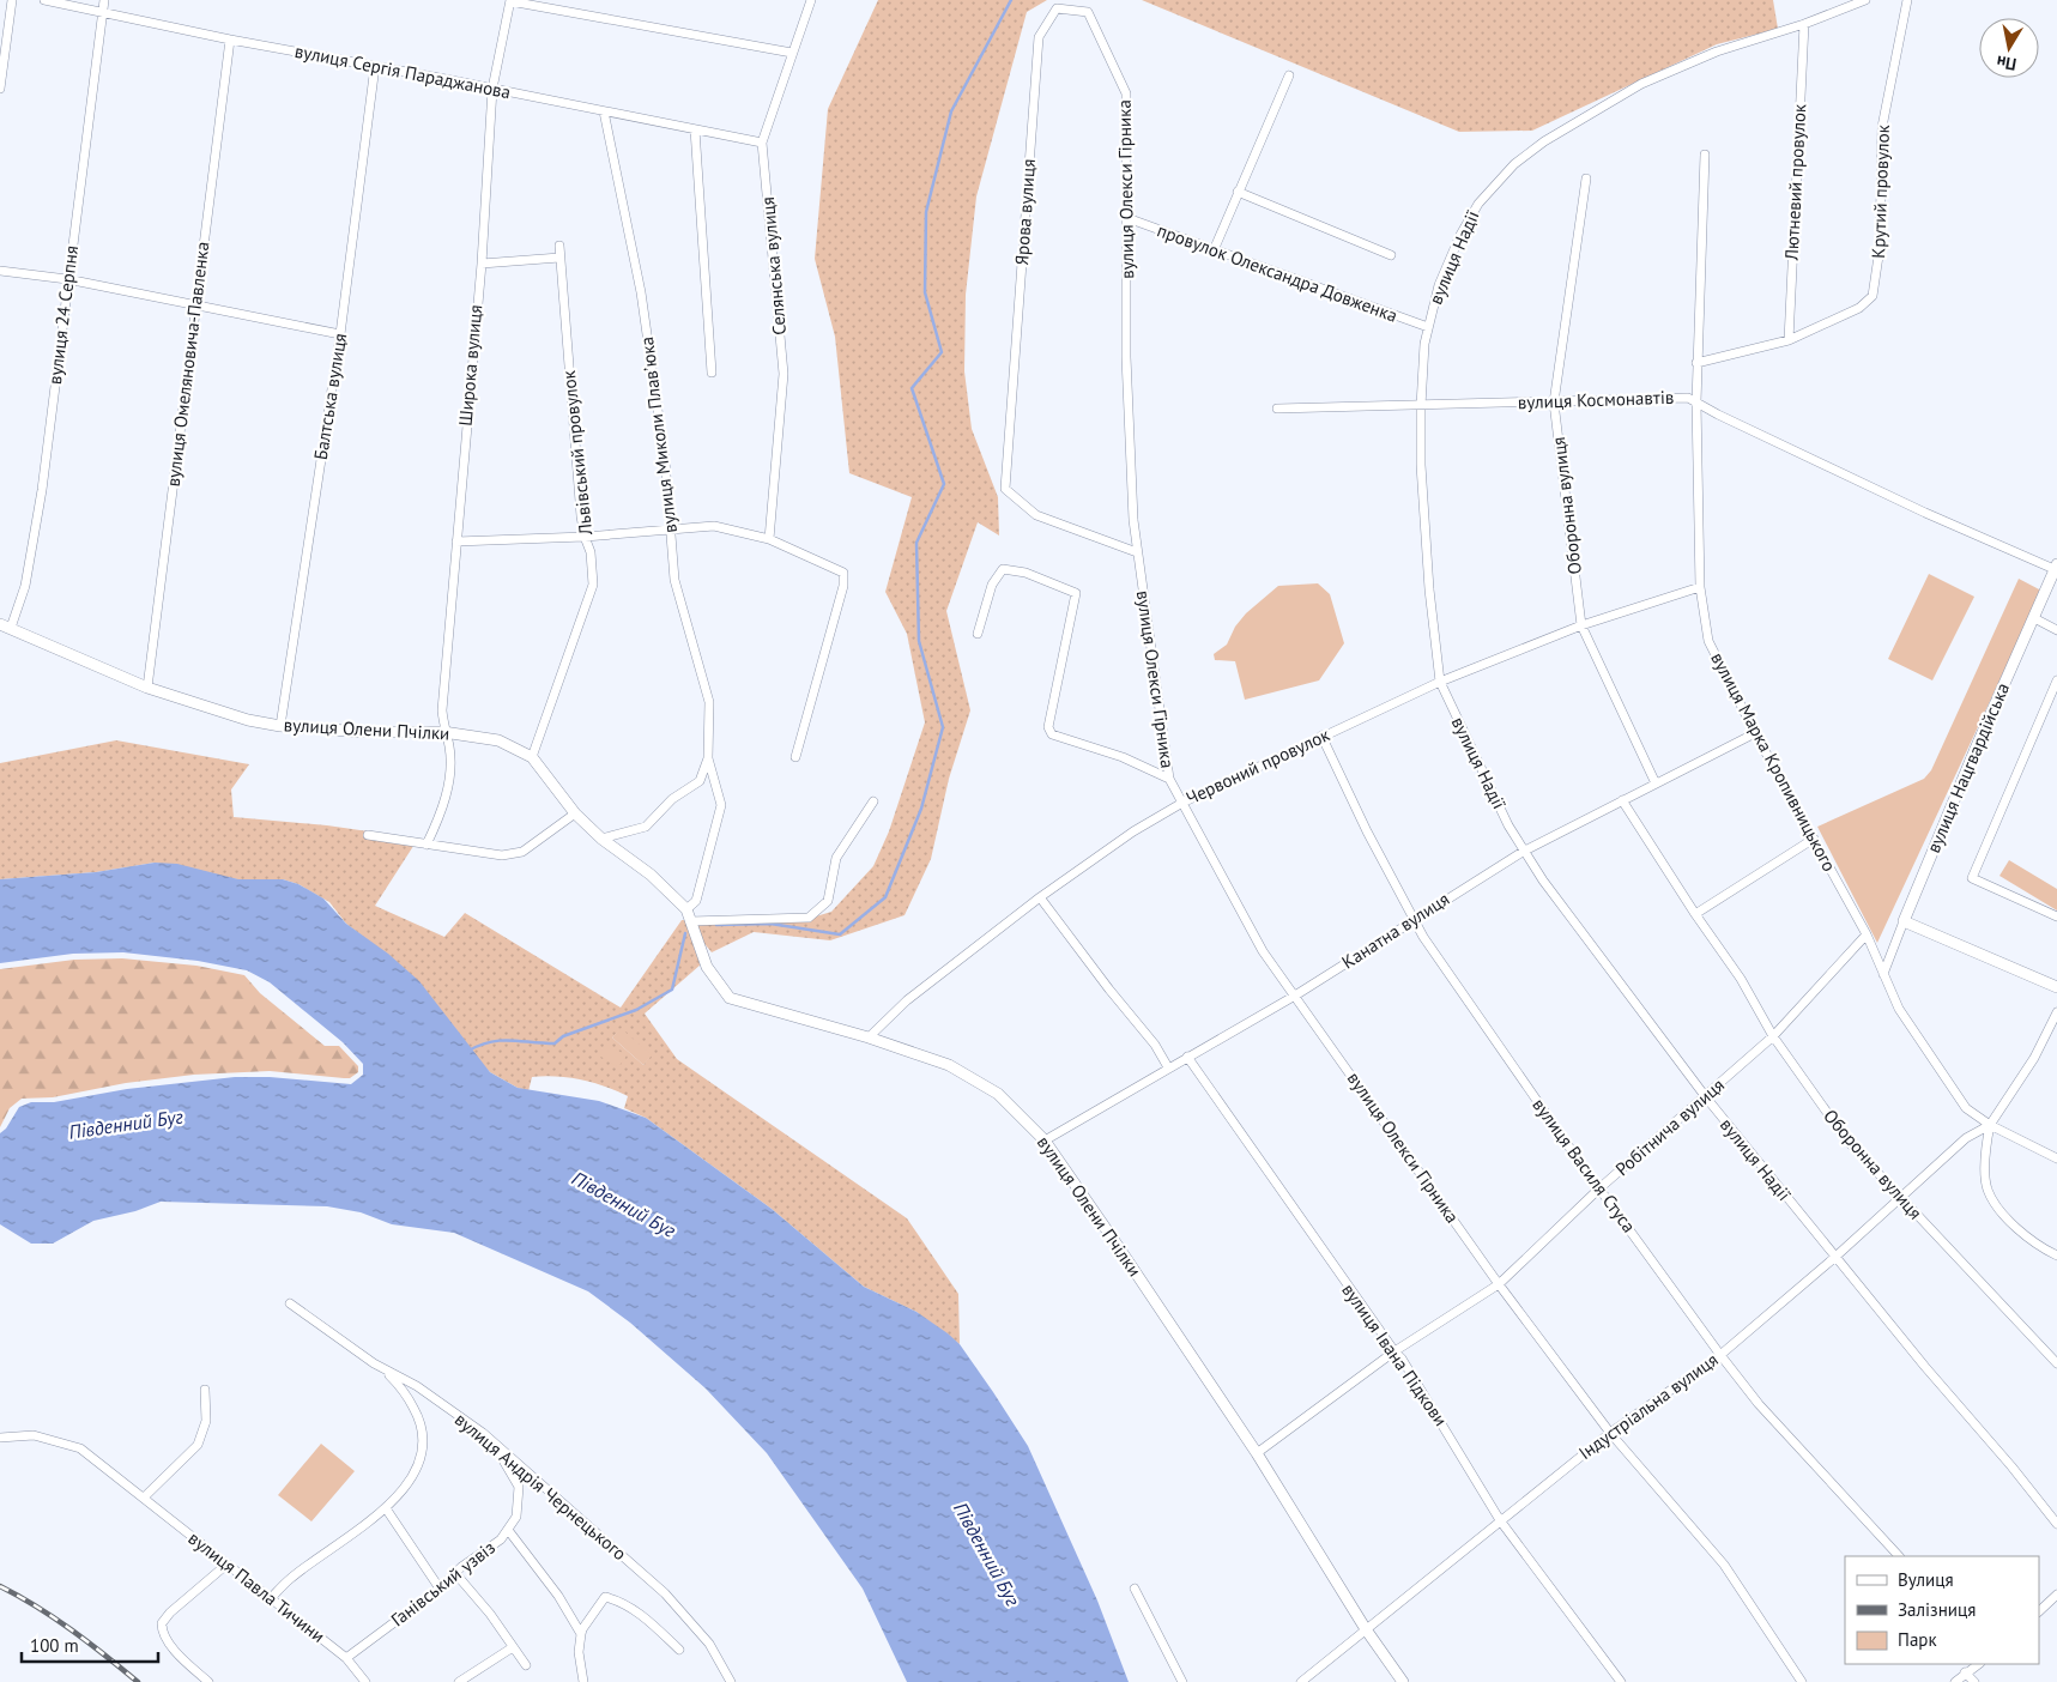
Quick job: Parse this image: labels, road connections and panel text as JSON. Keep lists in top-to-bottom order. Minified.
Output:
{"streets":{"street":["вулиця Сергія Параджанова","Лютневий провулок","вулиця Олекси Гірника","Крутий провулок","Ярова вулиця","вулиця Надії","Селянська вулиця","провулок Олександра Довженка","вулиця 24 Серпня","вулиця Омеляновича-Павленка","Широка вулиця","Балтська вулиця","вулиця Космонавтів","вулиця Миколи Плавʼюка","Львівський провулок","Оборонна вулиця","вулиця Олени Пчілки","вулиця Марка Кропивницького","Червоний провулок","вулиця Нацгвардійська","Канатна вулиця","Робітнича вулиця","вулиця Василя Стуса","вулиця Івана Підкови","Індустріальна вулиця","вулиця Андрія Чернецького","Ганівський узвіз","вулиця Павла Тичини"]},"crossings":[["вулиця Сергія Параджанова","Селянська вулиця"],["вулиця Сергія Параджанова","вулиця 24 Серпня"],["вулиця Сергія Параджанова","вулиця Омеляновича-Павленка"],["вулиця Сергія Параджанова","Широка вулиця"],["вулиця Сергія Параджанова","Балтська вулиця"],["вулиця Сергія Параджанова","вулиця Миколи Плавʼюка"],["Лютневий провулок","Крутий провулок"],["Лютневий провулок","вулиця Надії"],["вулиця Олекси Гірника","Ярова вулиця"],["вулиця Олекси Гірника","провулок Олександра Довженка"],["вулиця Олекси Гірника","Червоний провулок"],["вулиця Олекси Гірника","Канатна вулиця"],["вулиця Олекси Гірника","Робітнича вулиця"],["вулиця Олекси Гірника","Індустріальна вулиця"],["вулиця Надії","провулок Олександра Довженка"],["вулиця Надії","вулиця Космонавтів"],["вулиця Надії","Червоний провулок"],["вулиця Надії","Канатна вулиця"],["вулиця Надії","Робітнича вулиця"],["вулиця Надії","Індустріальна вулиця"],["вулиця 24 Серпня","вулиця Олени Пчілки"],["вулиця Омеляновича-Павленка","вулиця Олени Пчілки"],["Широка вулиця","вулиця Олени Пчілки"],["Балтська вулиця","вулиця Олени Пчілки"],["вулиця Космонавтів","Оборонна вулиця"],["вулиця Космонавтів","вулиця Марка Кропивницького"],["вулиця Космонавтів","вулиця Нацгвардійська"],["вулиця Миколи Плавʼюка","вулиця Олени Пчілки"],["Львівський провулок","вулиця Олени Пчілки"],["Оборонна вулиця","Червоний провулок"],["Оборонна вулиця","Канатна вулиця"],["Оборонна вулиця","Робітнича вулиця"],["Оборонна вулиця","Індустріальна вулиця"],["вулиця Олени Пчілки","Червоний провулок"],["вулиця Олени Пчілки","Канатна вулиця"],["вулиця Олени Пчілки","Робітнича вулиця"],["вулиця Олени Пчілки","Індустріальна вулиця"],["вулиця Марка Кропивницького","Червоний провулок"],["вулиця Марка Кропивницького","вулиця Нацгвардійська"],["вулиця Марка Кропивницького","Канатна вулиця"],["вулиця Марка Кропивницького","Робітнича вулиця"],["вулиця Марка Кропивницького","Індустріальна вулиця"],["Червоний провулок","вулиця Василя Стуса"],["Канатна вулиця","вулиця Василя Стуса"],["Канатна вулиця","вулиця Івана Підкови"],["Робітнича вулиця","вулиця Василя Стуса"],["Робітнича вулиця","вулиця Івана Підкови"],["вулиця Василя Стуса","Індустріальна вулиця"],["вулиця Івана Підкови","Індустріальна вулиця"],["вулиця Андрія Чернецького","Ганівський узвіз"],["Ганівський узвіз","вулиця Павла Тичини"]],"water":["Південний Буг"],"legend":["Вулиця","Залізниця","Парк"],"scale_bar":"100 m","north":"bottom"}
